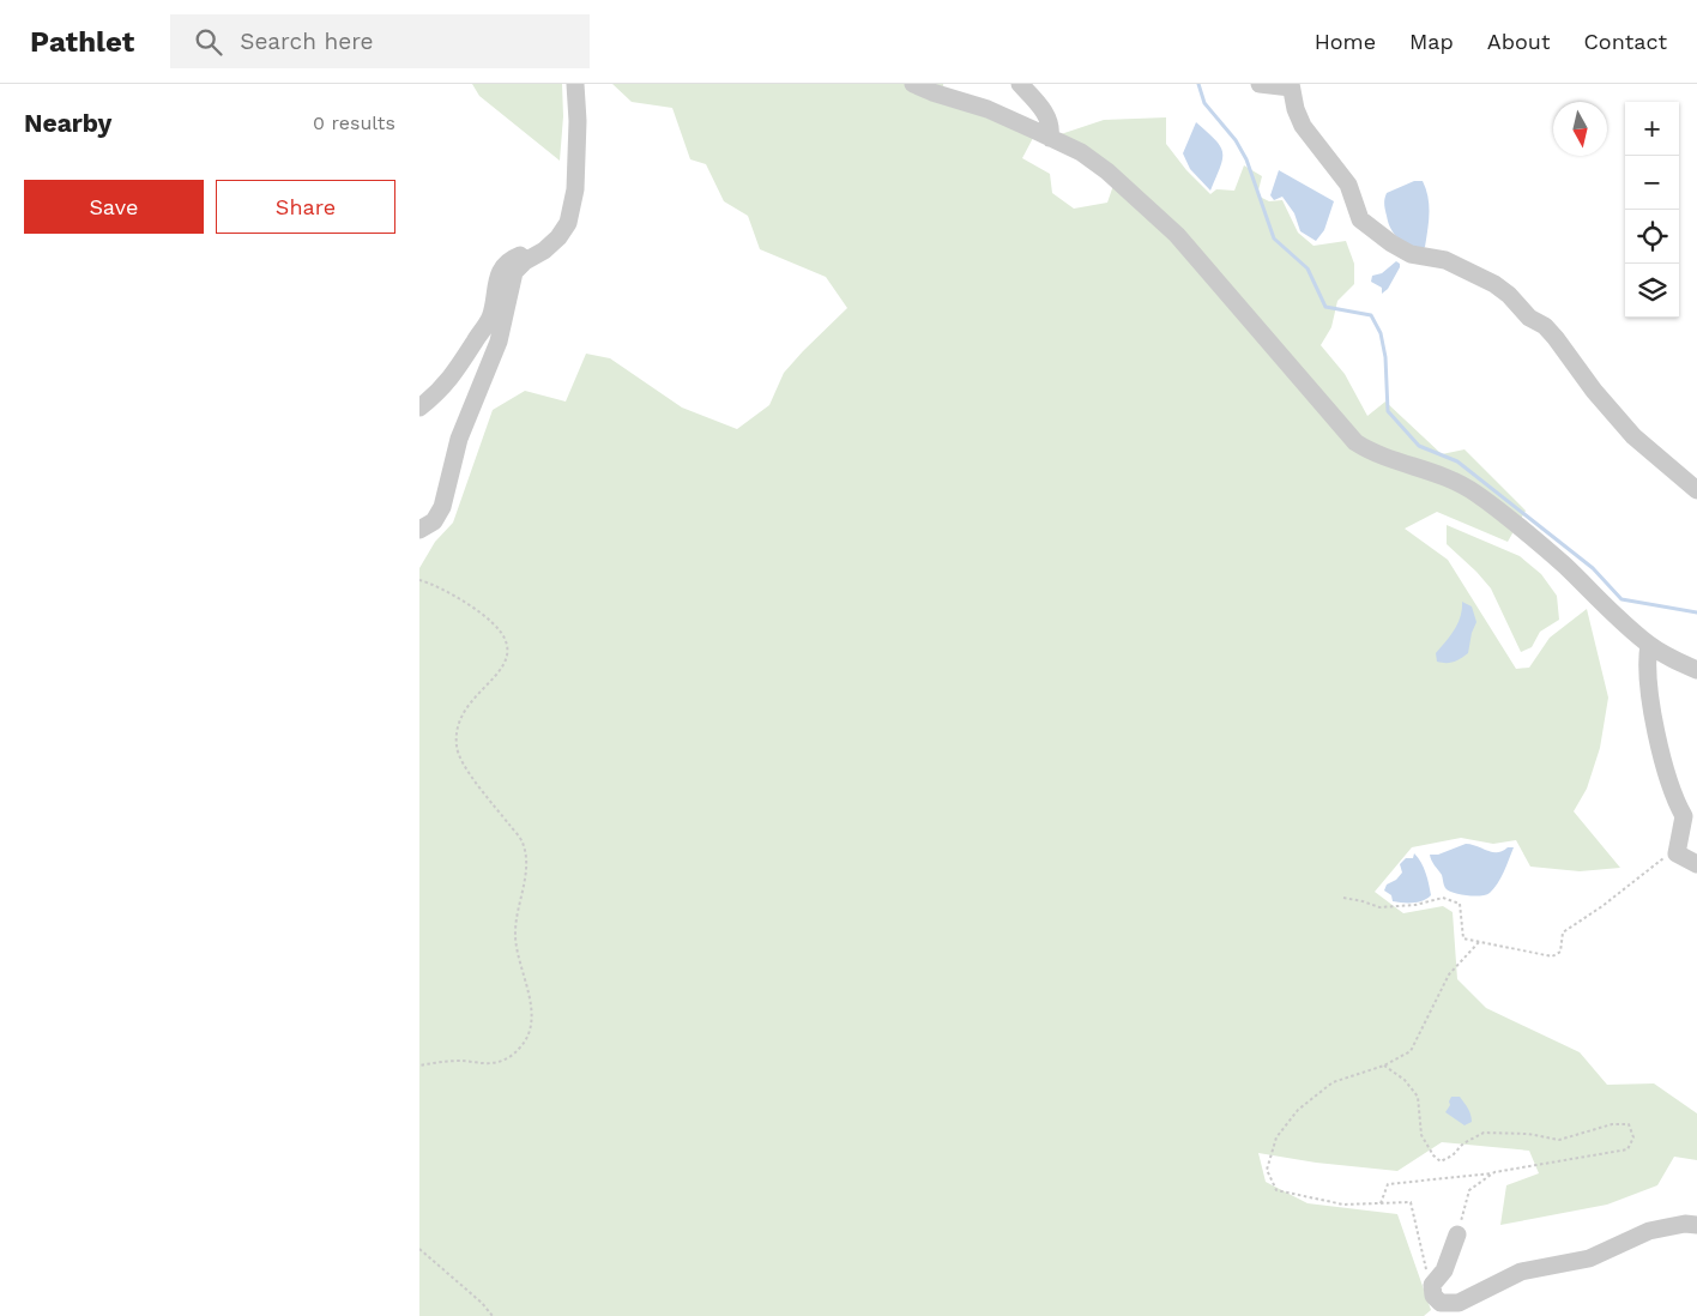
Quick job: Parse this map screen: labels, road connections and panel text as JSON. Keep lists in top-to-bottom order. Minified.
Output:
{"north":"bottom","page":{"header":"Pathlet","search":"Search here","nav":["Home","Map","About","Contact"],"heading":["Nearby","0 results"],"map_buttons":["+","−"],"buttons":["Save","Share"]}}
